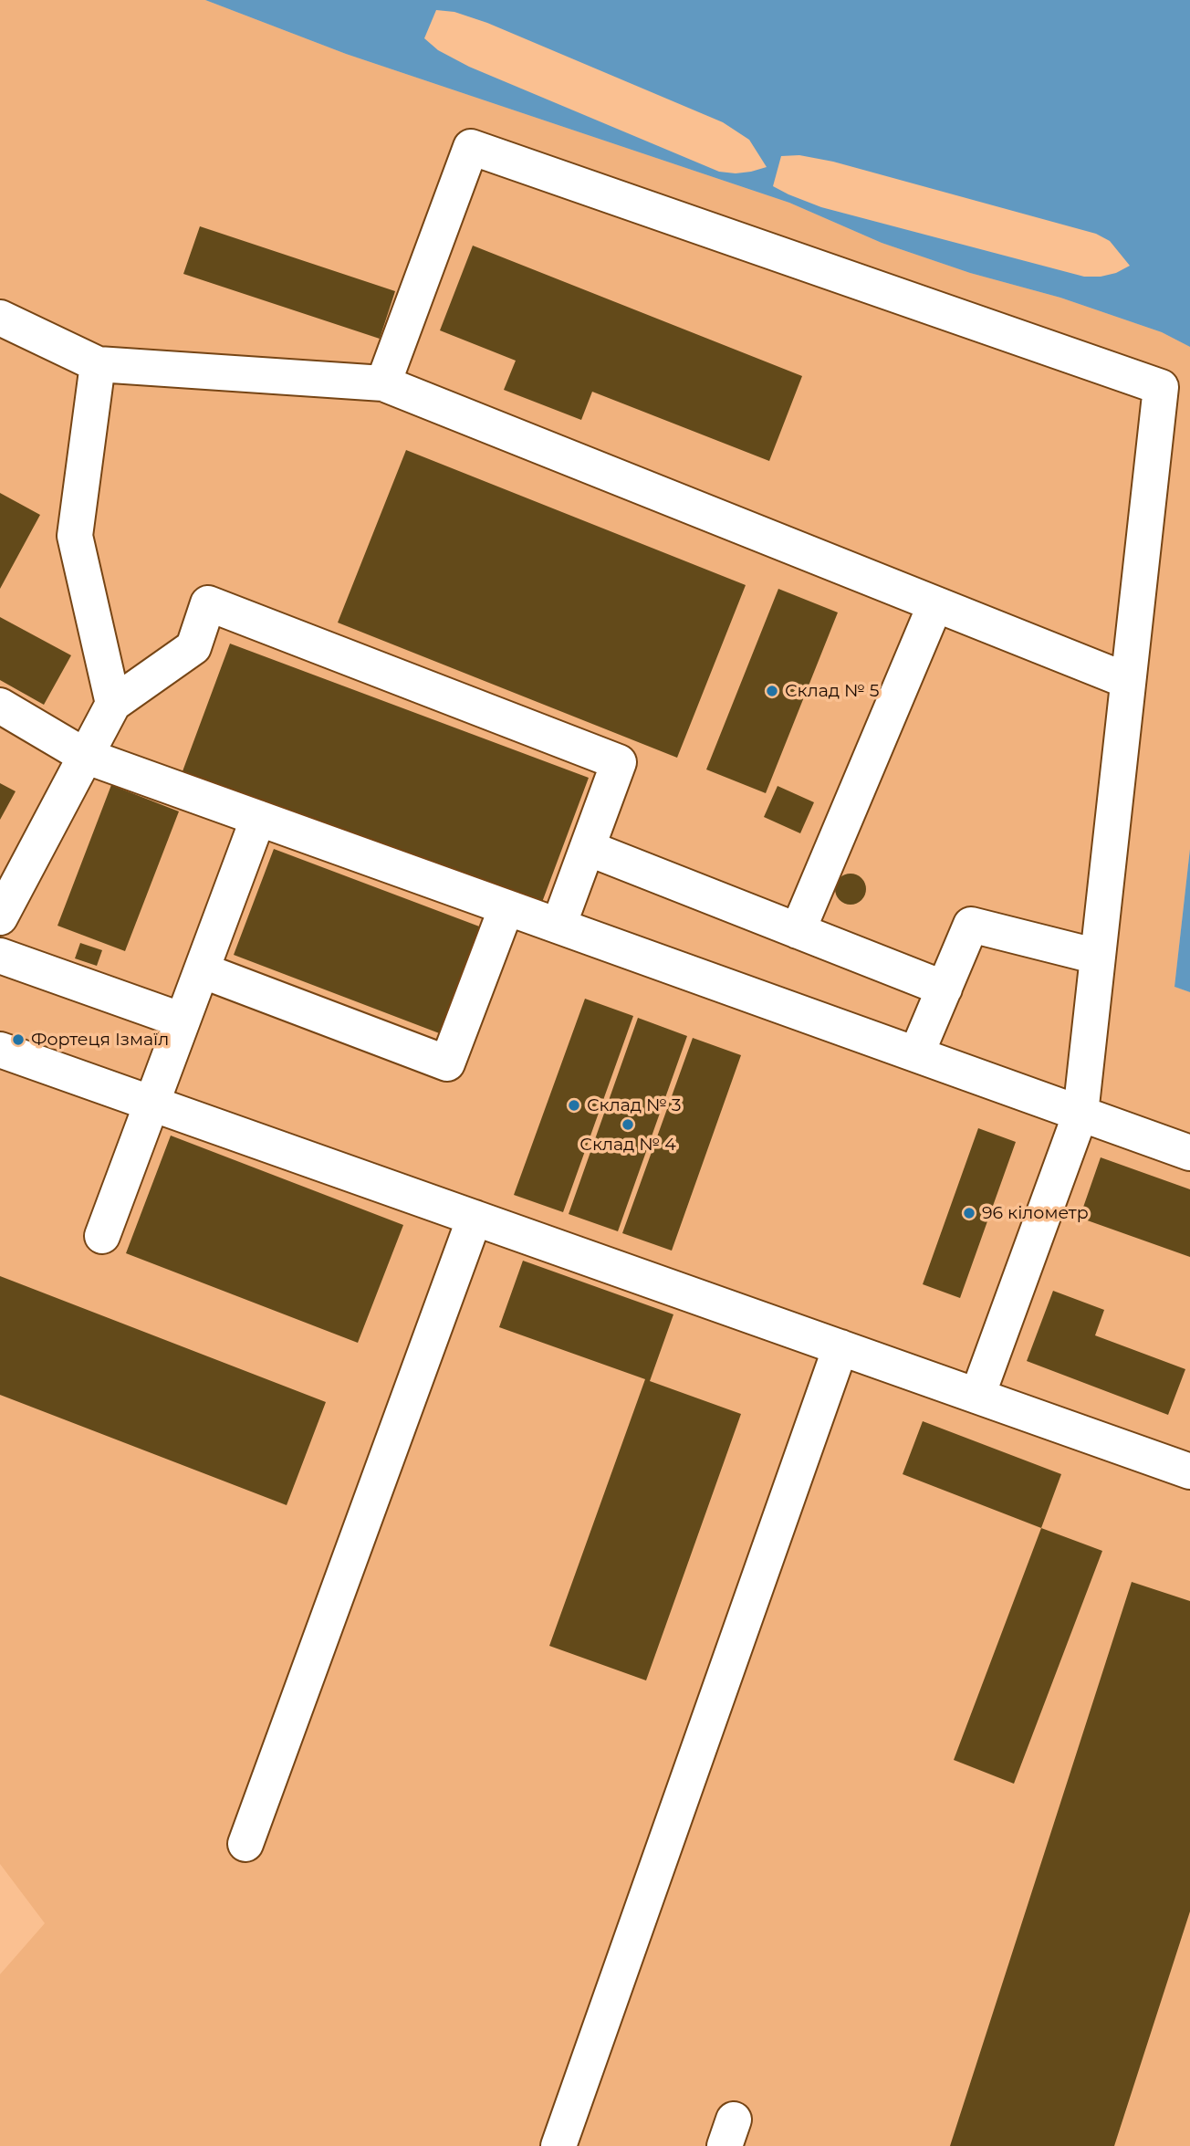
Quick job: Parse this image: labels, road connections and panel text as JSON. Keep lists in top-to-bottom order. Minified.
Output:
{"places":["Склад № 5","Фортеця Ізмаїл","Склад № 3","Склад № 4","96 кілометр"]}
